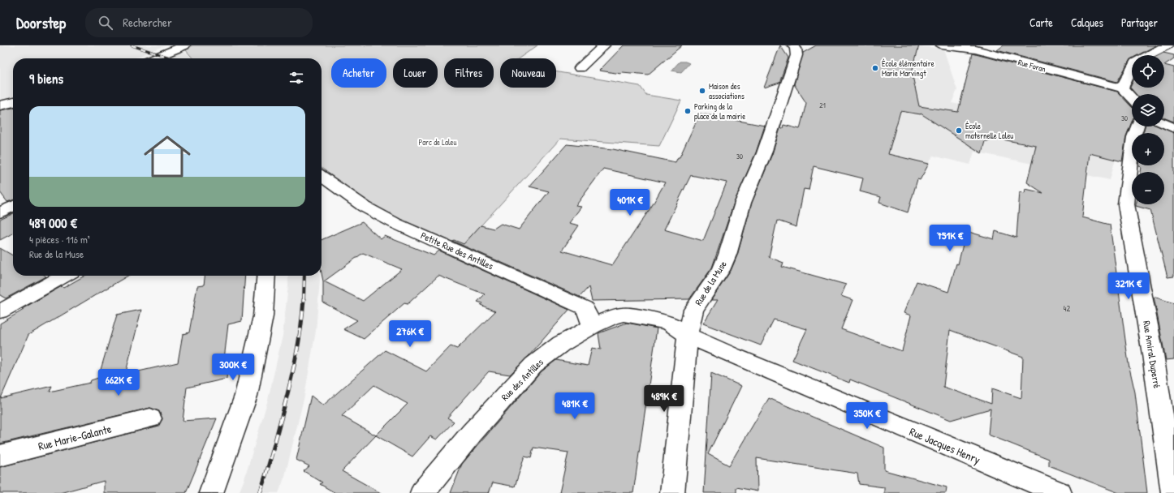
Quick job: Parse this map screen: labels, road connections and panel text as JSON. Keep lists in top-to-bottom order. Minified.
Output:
{"streets":{"street":["Rue Foran","Petite Rue des Antilles","Rue de la Muse","Rue Amiral Duperré","Rue des Antilles","Rue Marie-Galante","Rue Jacques Henry"]},"crossings":[["Petite Rue des Antilles","Rue des Antilles"],["Rue de la Muse","Rue des Antilles"],["Rue de la Muse","Rue Jacques Henry"],["Rue des Antilles","Rue Jacques Henry"]],"parks":["Parc de Laleu"],"places":["École élémentaire Marie Marvingt","Maison des associations","Parking de la place de la mairie","École maternelle Laleu"],"house_numbers":["21","30","30","42"],"page":{"header":"Doorstep","search":"Rechercher","nav":["Carte","Calques","Partager"],"map_buttons":["+","−"],"chip":["Acheter","Louer","Filtres","Nouveau"],"heading":"9 biens","list":[{"name":"489 000 €","note":"4 pièces · 116 m² · Rue de la Muse"}],"price":["401K €","751K €","321K €","276K €","300K €","662K €","489K €","481K €","350K €"]}}
